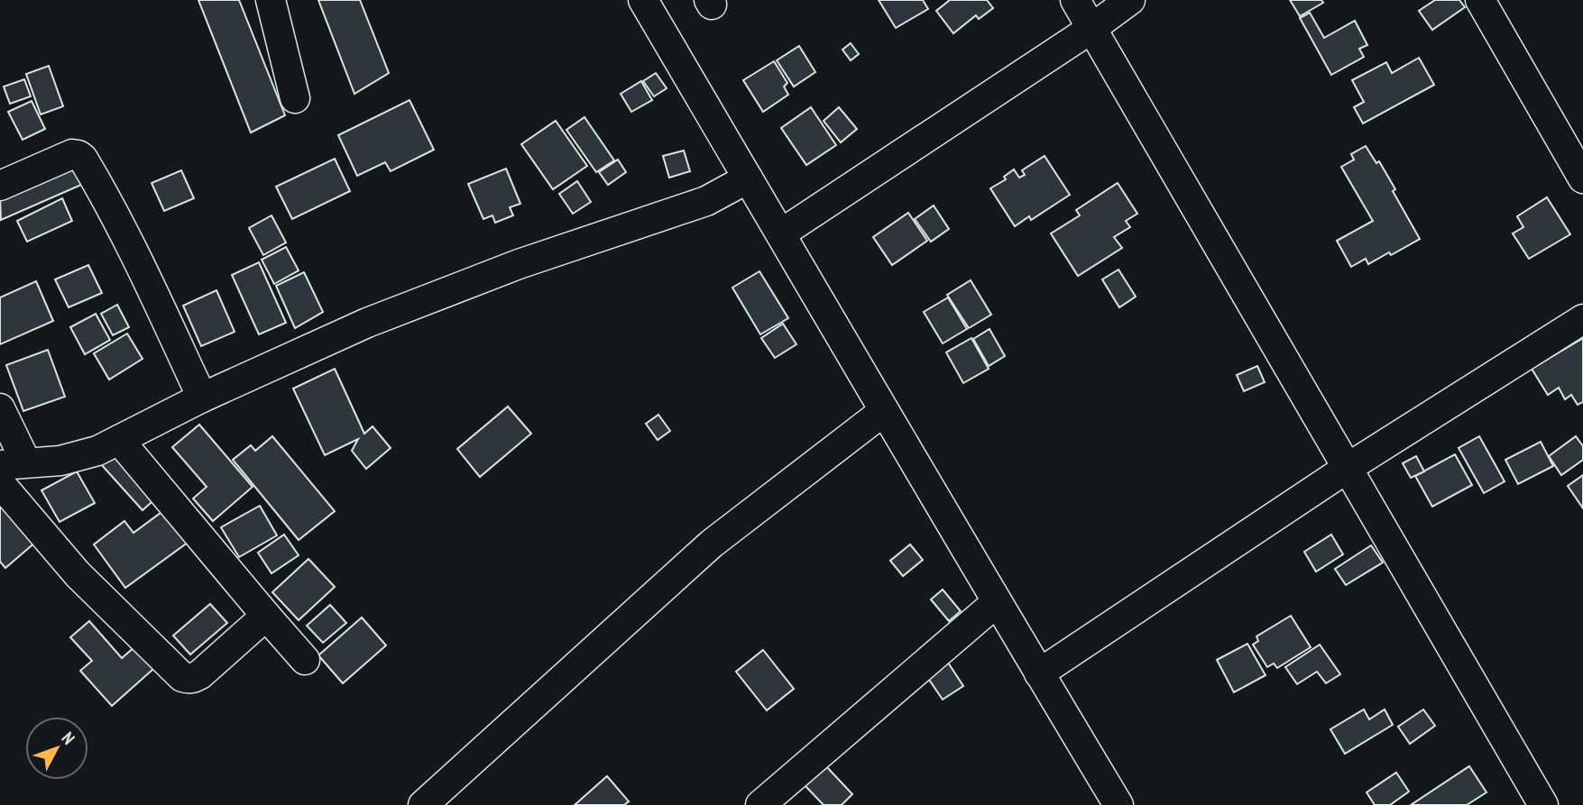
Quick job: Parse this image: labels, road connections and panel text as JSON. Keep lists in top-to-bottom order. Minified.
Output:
{"north":"top right"}
